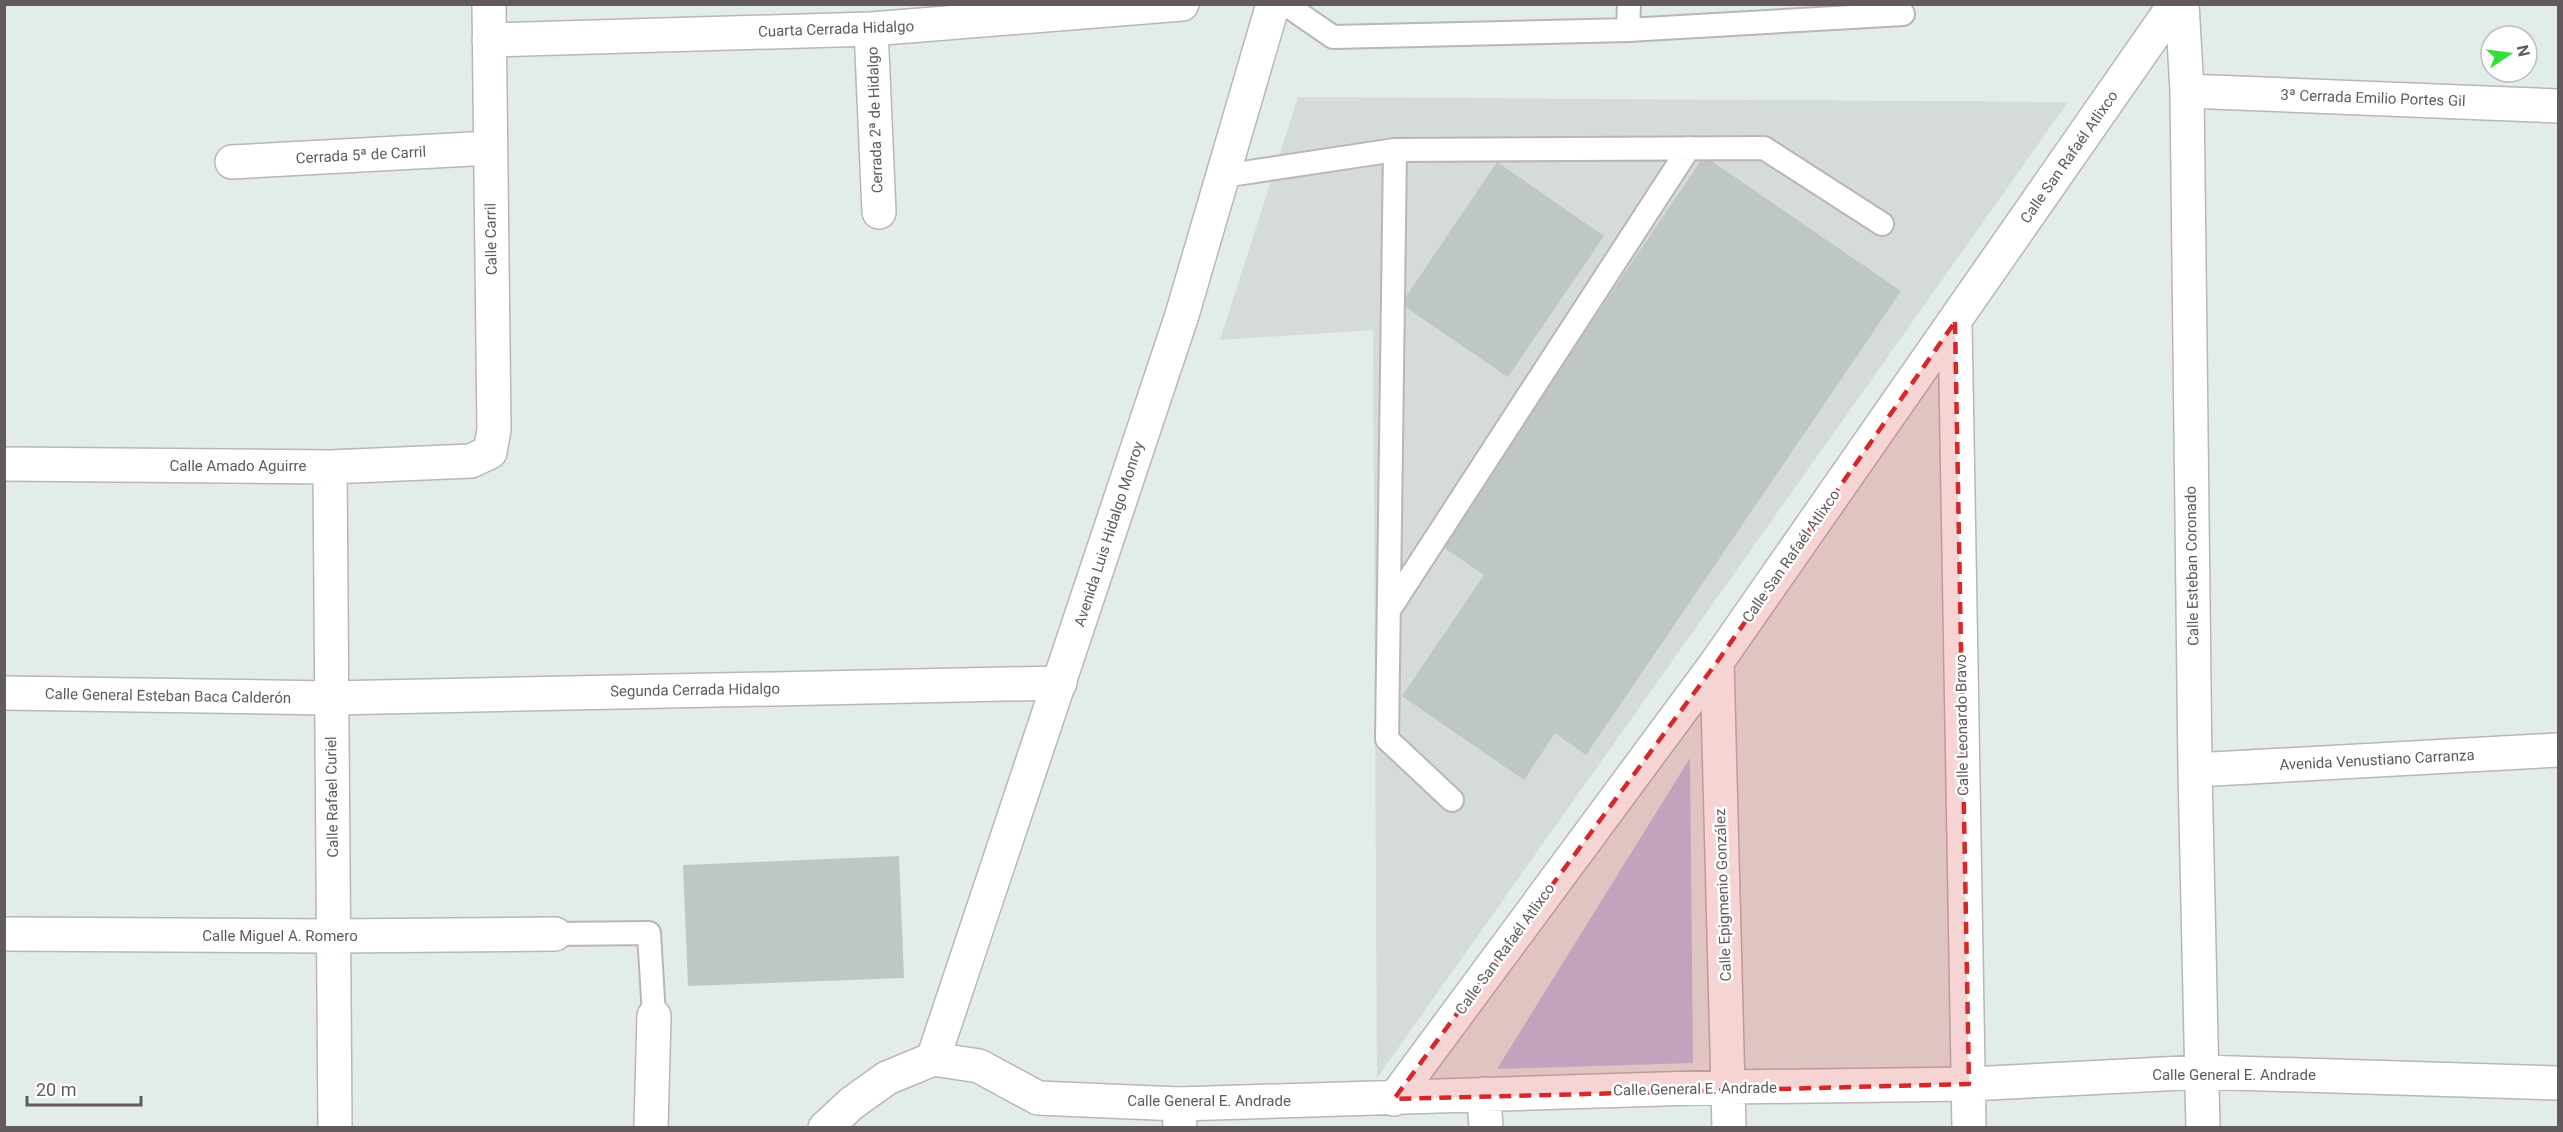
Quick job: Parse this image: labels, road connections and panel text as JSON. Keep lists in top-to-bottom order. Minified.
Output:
{"streets":{"street":["Cuarta Cerrada Hidalgo","3ª Cerrada Emilio Portes Gil","Cerrada 2ª de Hidalgo","Cerrada 5ª de Carril","Calle San Rafaél Atlixco","Calle Carril","Calle Amado Aguirre","Avenida Luis Hidalgo Monroy","Calle Esteban Coronado","Segunda Cerrada Hidalgo","Calle General Esteban Baca Calderón","Calle Leonardo Bravo","Avenida Venustiano Carranza","Calle Rafael Curiel","Calle Epigmenio González","Calle Miguel A. Romero","Calle General E. Andrade"]},"crossings":[["Cuarta Cerrada Hidalgo","Cerrada 2ª de Hidalgo"],["Cuarta Cerrada Hidalgo","Calle Carril"],["3ª Cerrada Emilio Portes Gil","Calle Esteban Coronado"],["Cerrada 5ª de Carril","Calle Carril"],["Calle San Rafaél Atlixco","Calle Leonardo Bravo"],["Calle San Rafaél Atlixco","Calle Epigmenio González"],["Calle San Rafaél Atlixco","Calle General E. Andrade"],["Calle Carril","Calle Amado Aguirre"],["Calle Amado Aguirre","Calle Rafael Curiel"],["Avenida Luis Hidalgo Monroy","Segunda Cerrada Hidalgo"],["Avenida Luis Hidalgo Monroy","Calle General E. Andrade"],["Calle Esteban Coronado","Avenida Venustiano Carranza"],["Calle Esteban Coronado","Calle General E. Andrade"],["Segunda Cerrada Hidalgo","Calle General Esteban Baca Calderón"],["Segunda Cerrada Hidalgo","Calle Rafael Curiel"],["Calle General Esteban Baca Calderón","Calle Rafael Curiel"],["Calle Leonardo Bravo","Calle General E. Andrade"],["Calle Rafael Curiel","Calle Miguel A. Romero"],["Calle Epigmenio González","Calle General E. Andrade"]],"scale_bar":"20 m","north":"right"}
